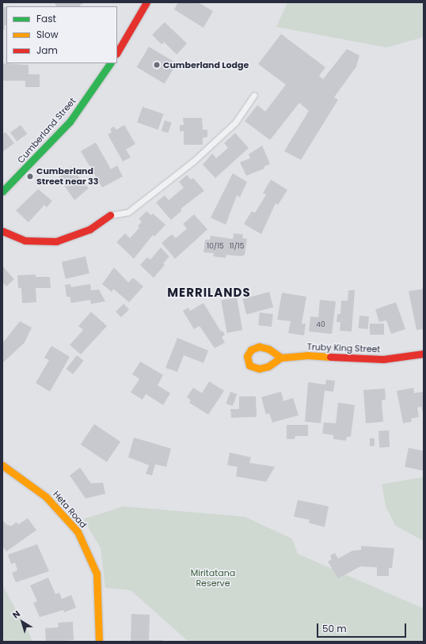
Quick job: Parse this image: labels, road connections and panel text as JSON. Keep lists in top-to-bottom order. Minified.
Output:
{"streets":{"street":["Cumberland Street","Truby King Street","Heta Road"]},"districts":["MERRILANDS"],"parks":["Miritatana Reserve"],"places":["Cumberland Lodge","Cumberland Street near 33"],"house_numbers":["10/15","11/15","40"],"legend":["Fast","Slow","Jam"],"scale_bar":"50 m","north":"top left"}
